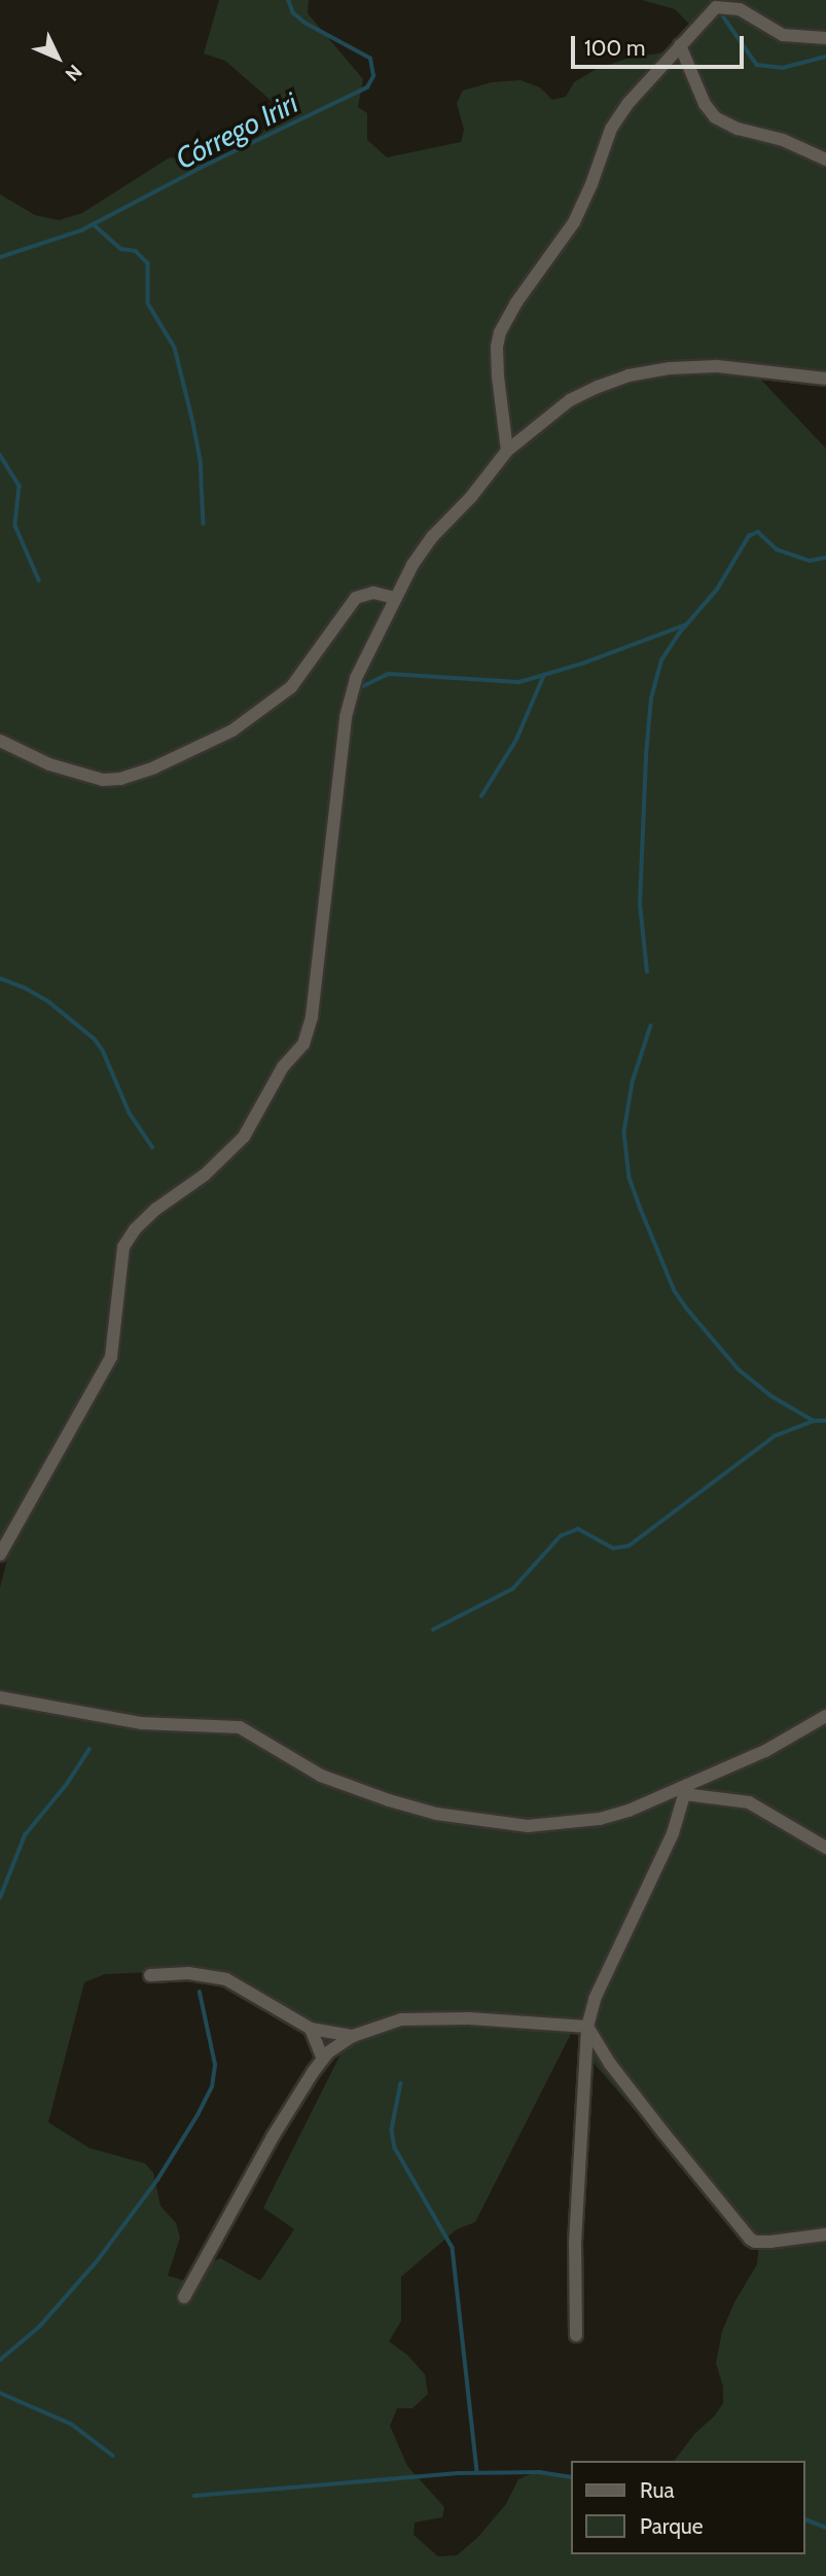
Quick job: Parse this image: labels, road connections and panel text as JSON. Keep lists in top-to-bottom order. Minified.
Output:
{"water":["Córrego Iriri"],"legend":["Rua","Parque"],"scale_bar":"100 m","north":"bottom right"}
